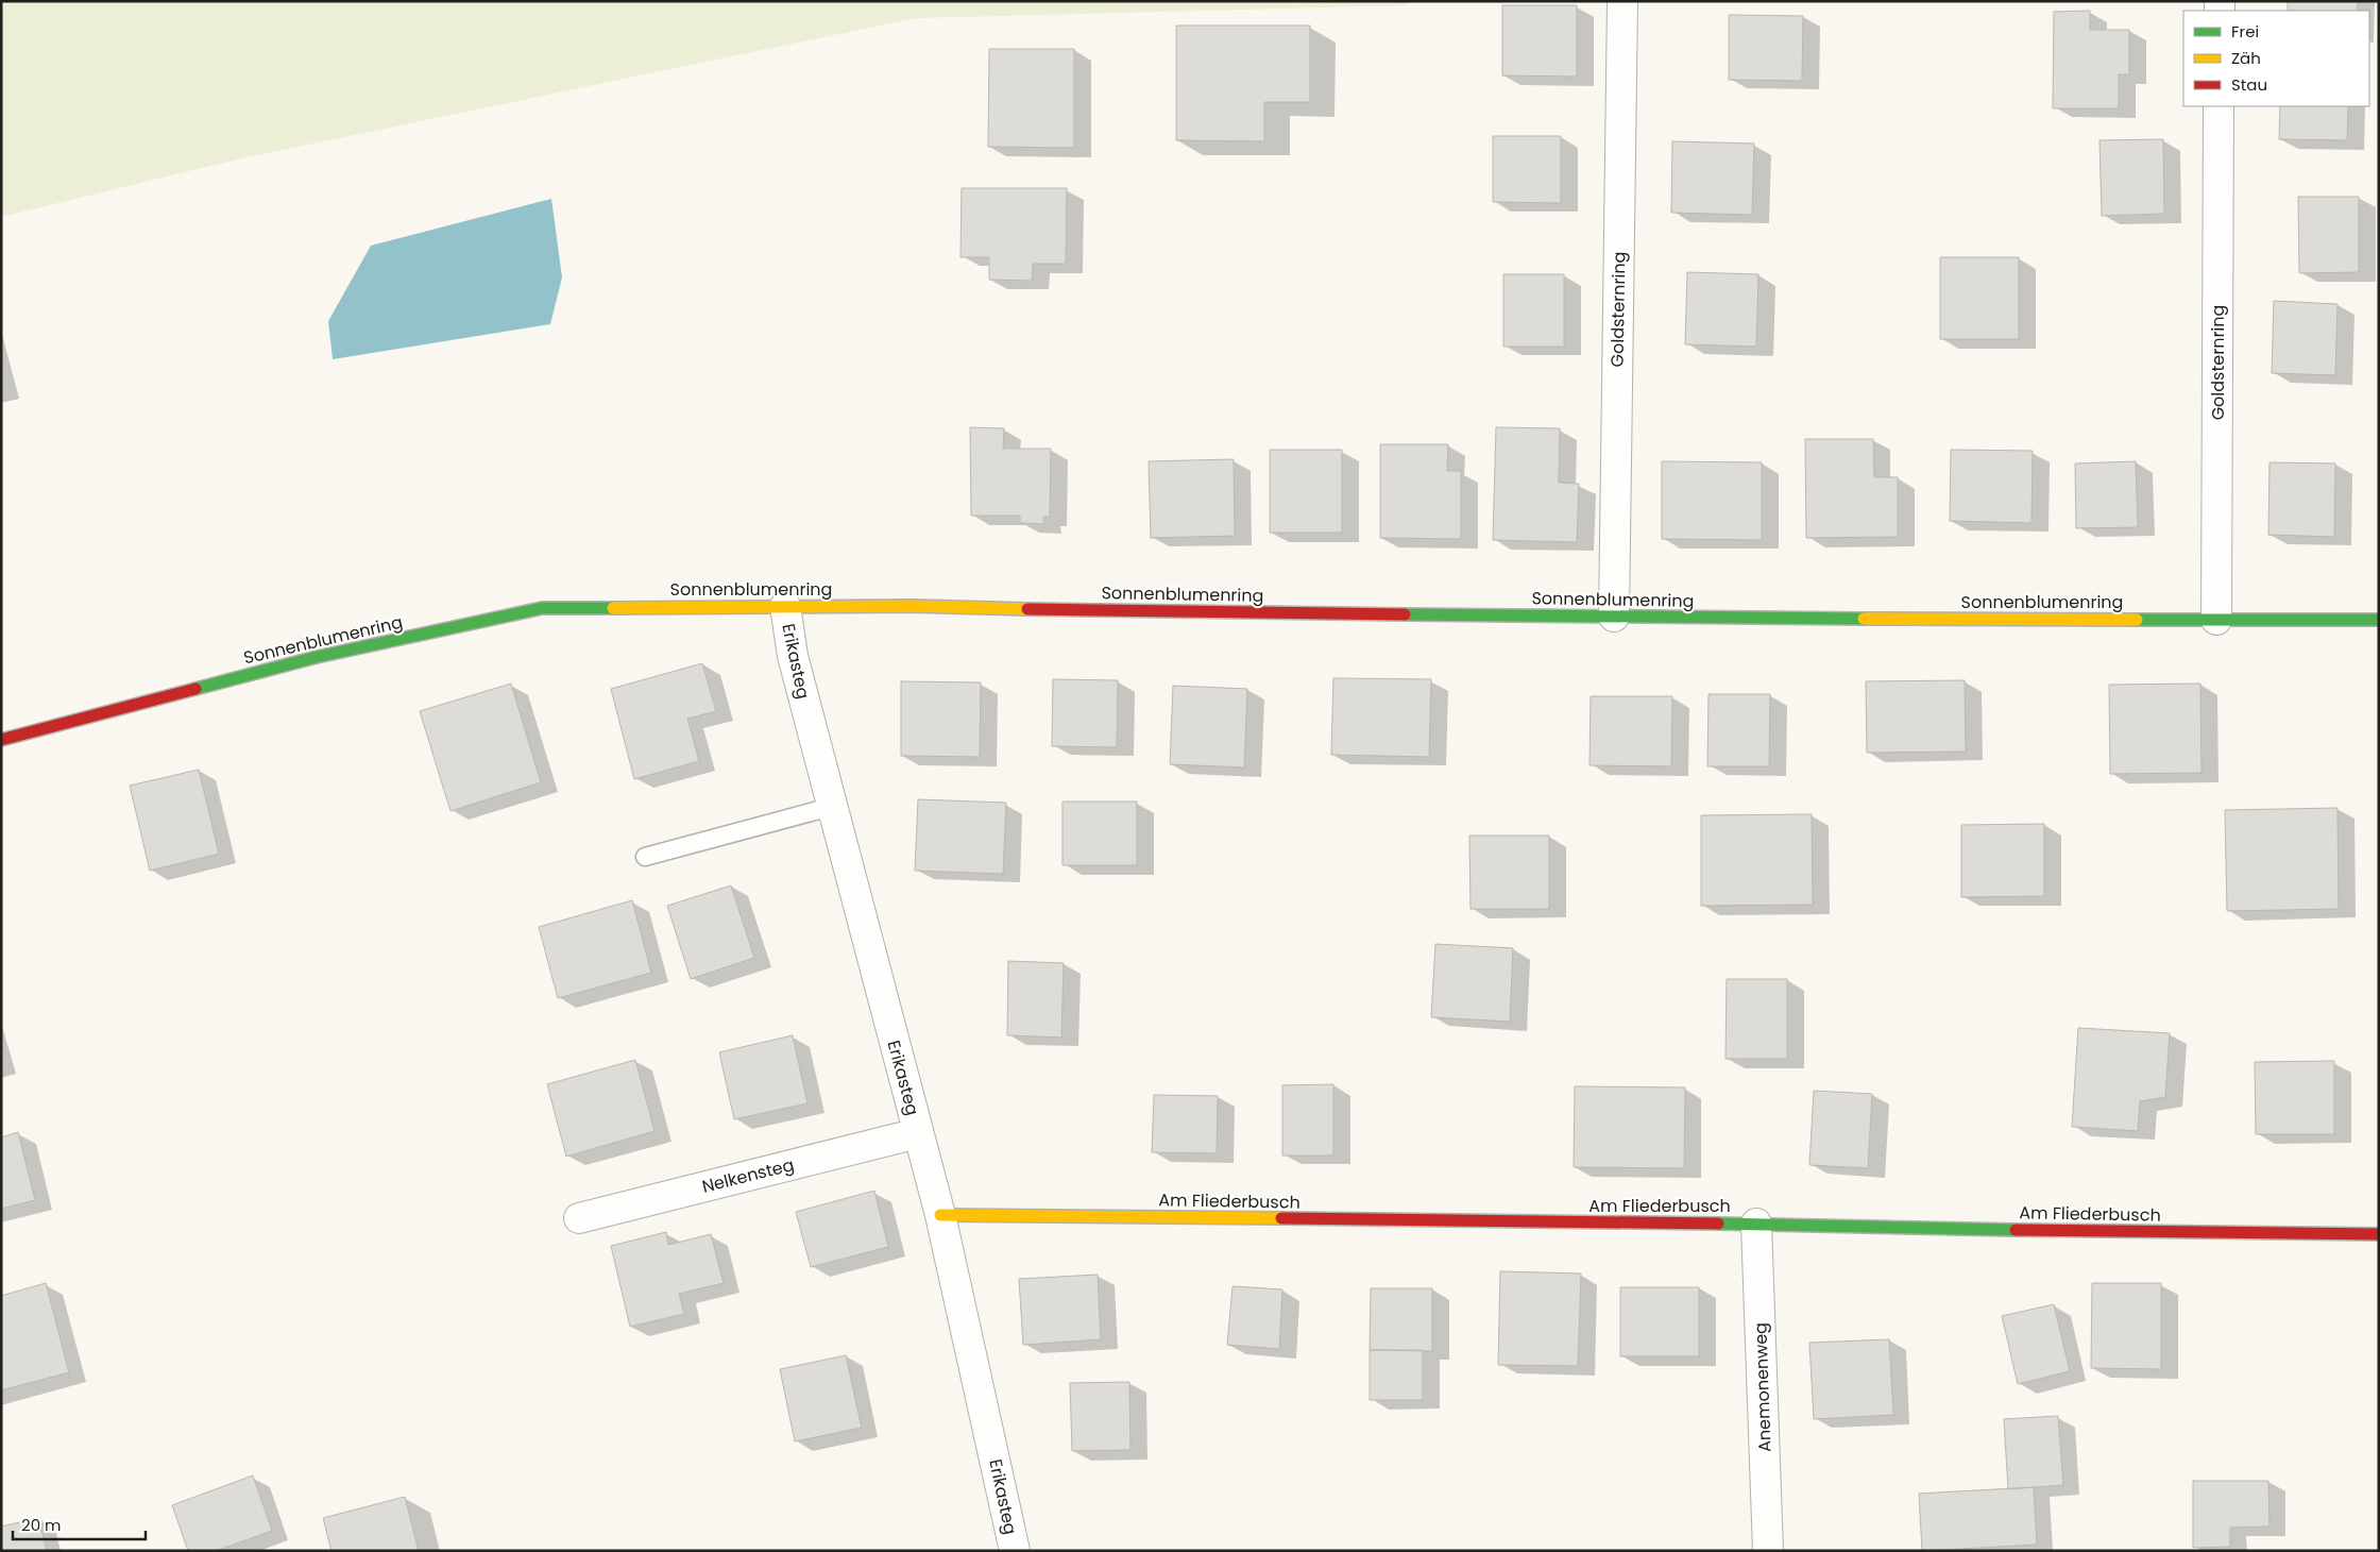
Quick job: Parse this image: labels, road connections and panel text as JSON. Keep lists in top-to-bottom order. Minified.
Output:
{"streets":{"street":["Goldsternring","Sonnenblumenring","Erikasteg","Nelkensteg","Am Fliederbusch","Anemonenweg"]},"crossings":[["Goldsternring","Sonnenblumenring"],["Sonnenblumenring","Erikasteg"],["Erikasteg","Nelkensteg"],["Erikasteg","Am Fliederbusch"],["Am Fliederbusch","Anemonenweg"]],"legend":["Frei","Zäh","Stau"],"scale_bar":"20 m"}
